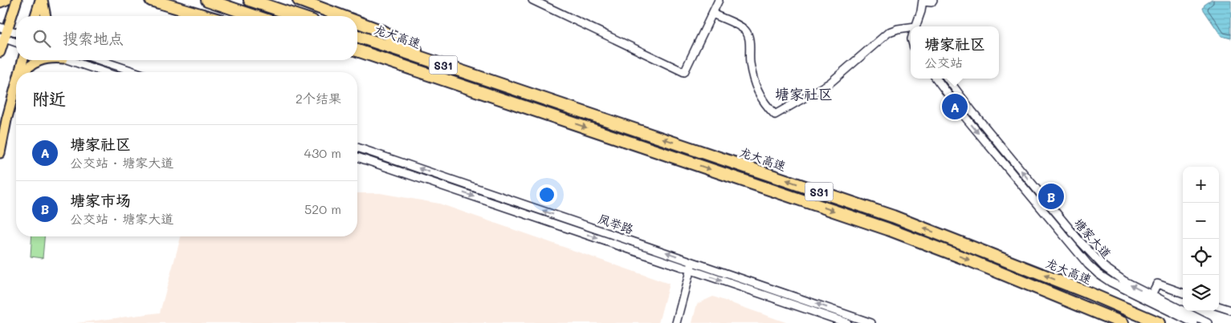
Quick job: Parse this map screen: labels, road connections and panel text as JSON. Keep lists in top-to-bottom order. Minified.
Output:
{"streets":{"highway":["龙大高速","S31"],"street":["凤举路","塘家大道"]},"districts":["塘家社区"],"page":{"search":"搜索地点","popup":["塘家社区","公交站"],"heading":["附近","2个结果"],"pins":["A","B"],"list":[{"mark":"A","name":"塘家社区","note":"公交站 · 塘家大道","value":"430 m"},{"mark":"B","name":"塘家市场","note":"公交站 · 塘家大道","value":"520 m"}],"map_buttons":["+","−"]}}
